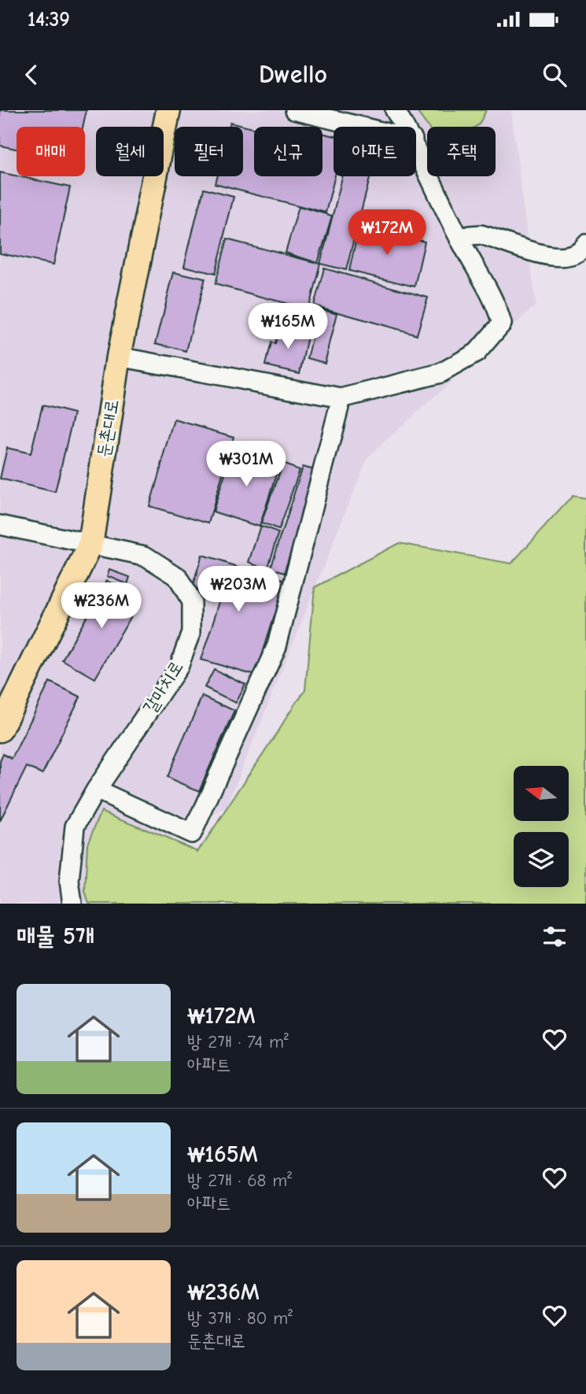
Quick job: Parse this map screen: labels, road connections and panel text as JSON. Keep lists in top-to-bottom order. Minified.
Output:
{"streets":{"main road":["둔촌대로"],"street":["갈마치로"]},"crossings":[["둔촌대로","갈마치로"]],"north":"left","page":{"status":"14:39","header":"Dwello","chip":["매매","월세","필터","신규","아파트","주택"],"price":["₩172M","₩165M","₩301M","₩203M","₩236M"],"heading":"매물 5개","list":[{"name":"₩172M","note":"방 2개 · 74 m² · 아파트"},{"name":"₩165M","note":"방 2개 · 68 m² · 아파트"},{"name":"₩236M","note":"방 3개 · 80 m² · 둔촌대로"}]}}
